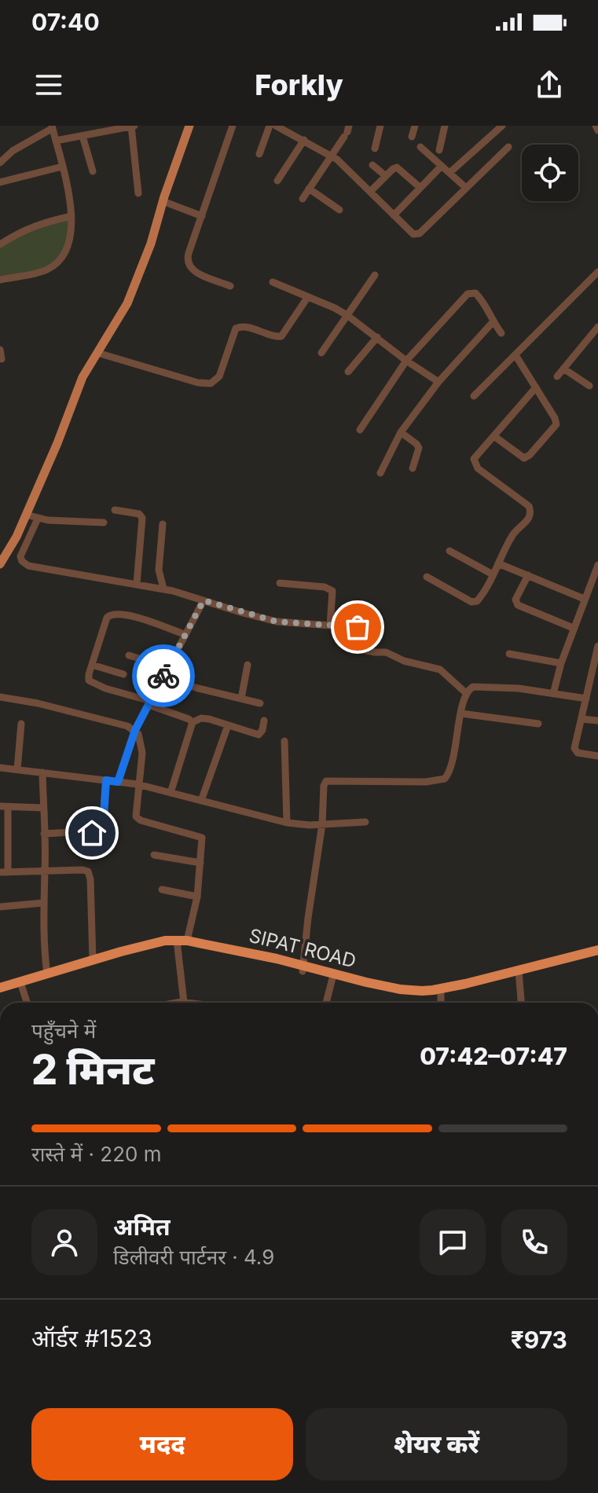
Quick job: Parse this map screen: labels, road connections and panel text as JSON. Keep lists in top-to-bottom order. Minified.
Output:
{"streets":{"highway":["SIPAT ROAD"]},"page":{"status":"07:40","header":"Forkly","heading":["2 मिनट","पहुँचने में","07:42–07:47"],"panel":["अमित","डिलीवरी पार्टनर · 4.9","ऑर्डर #1523","₹973"],"bar":"रास्ते में · 220 m","buttons":["मदद","शेयर करें"]}}
